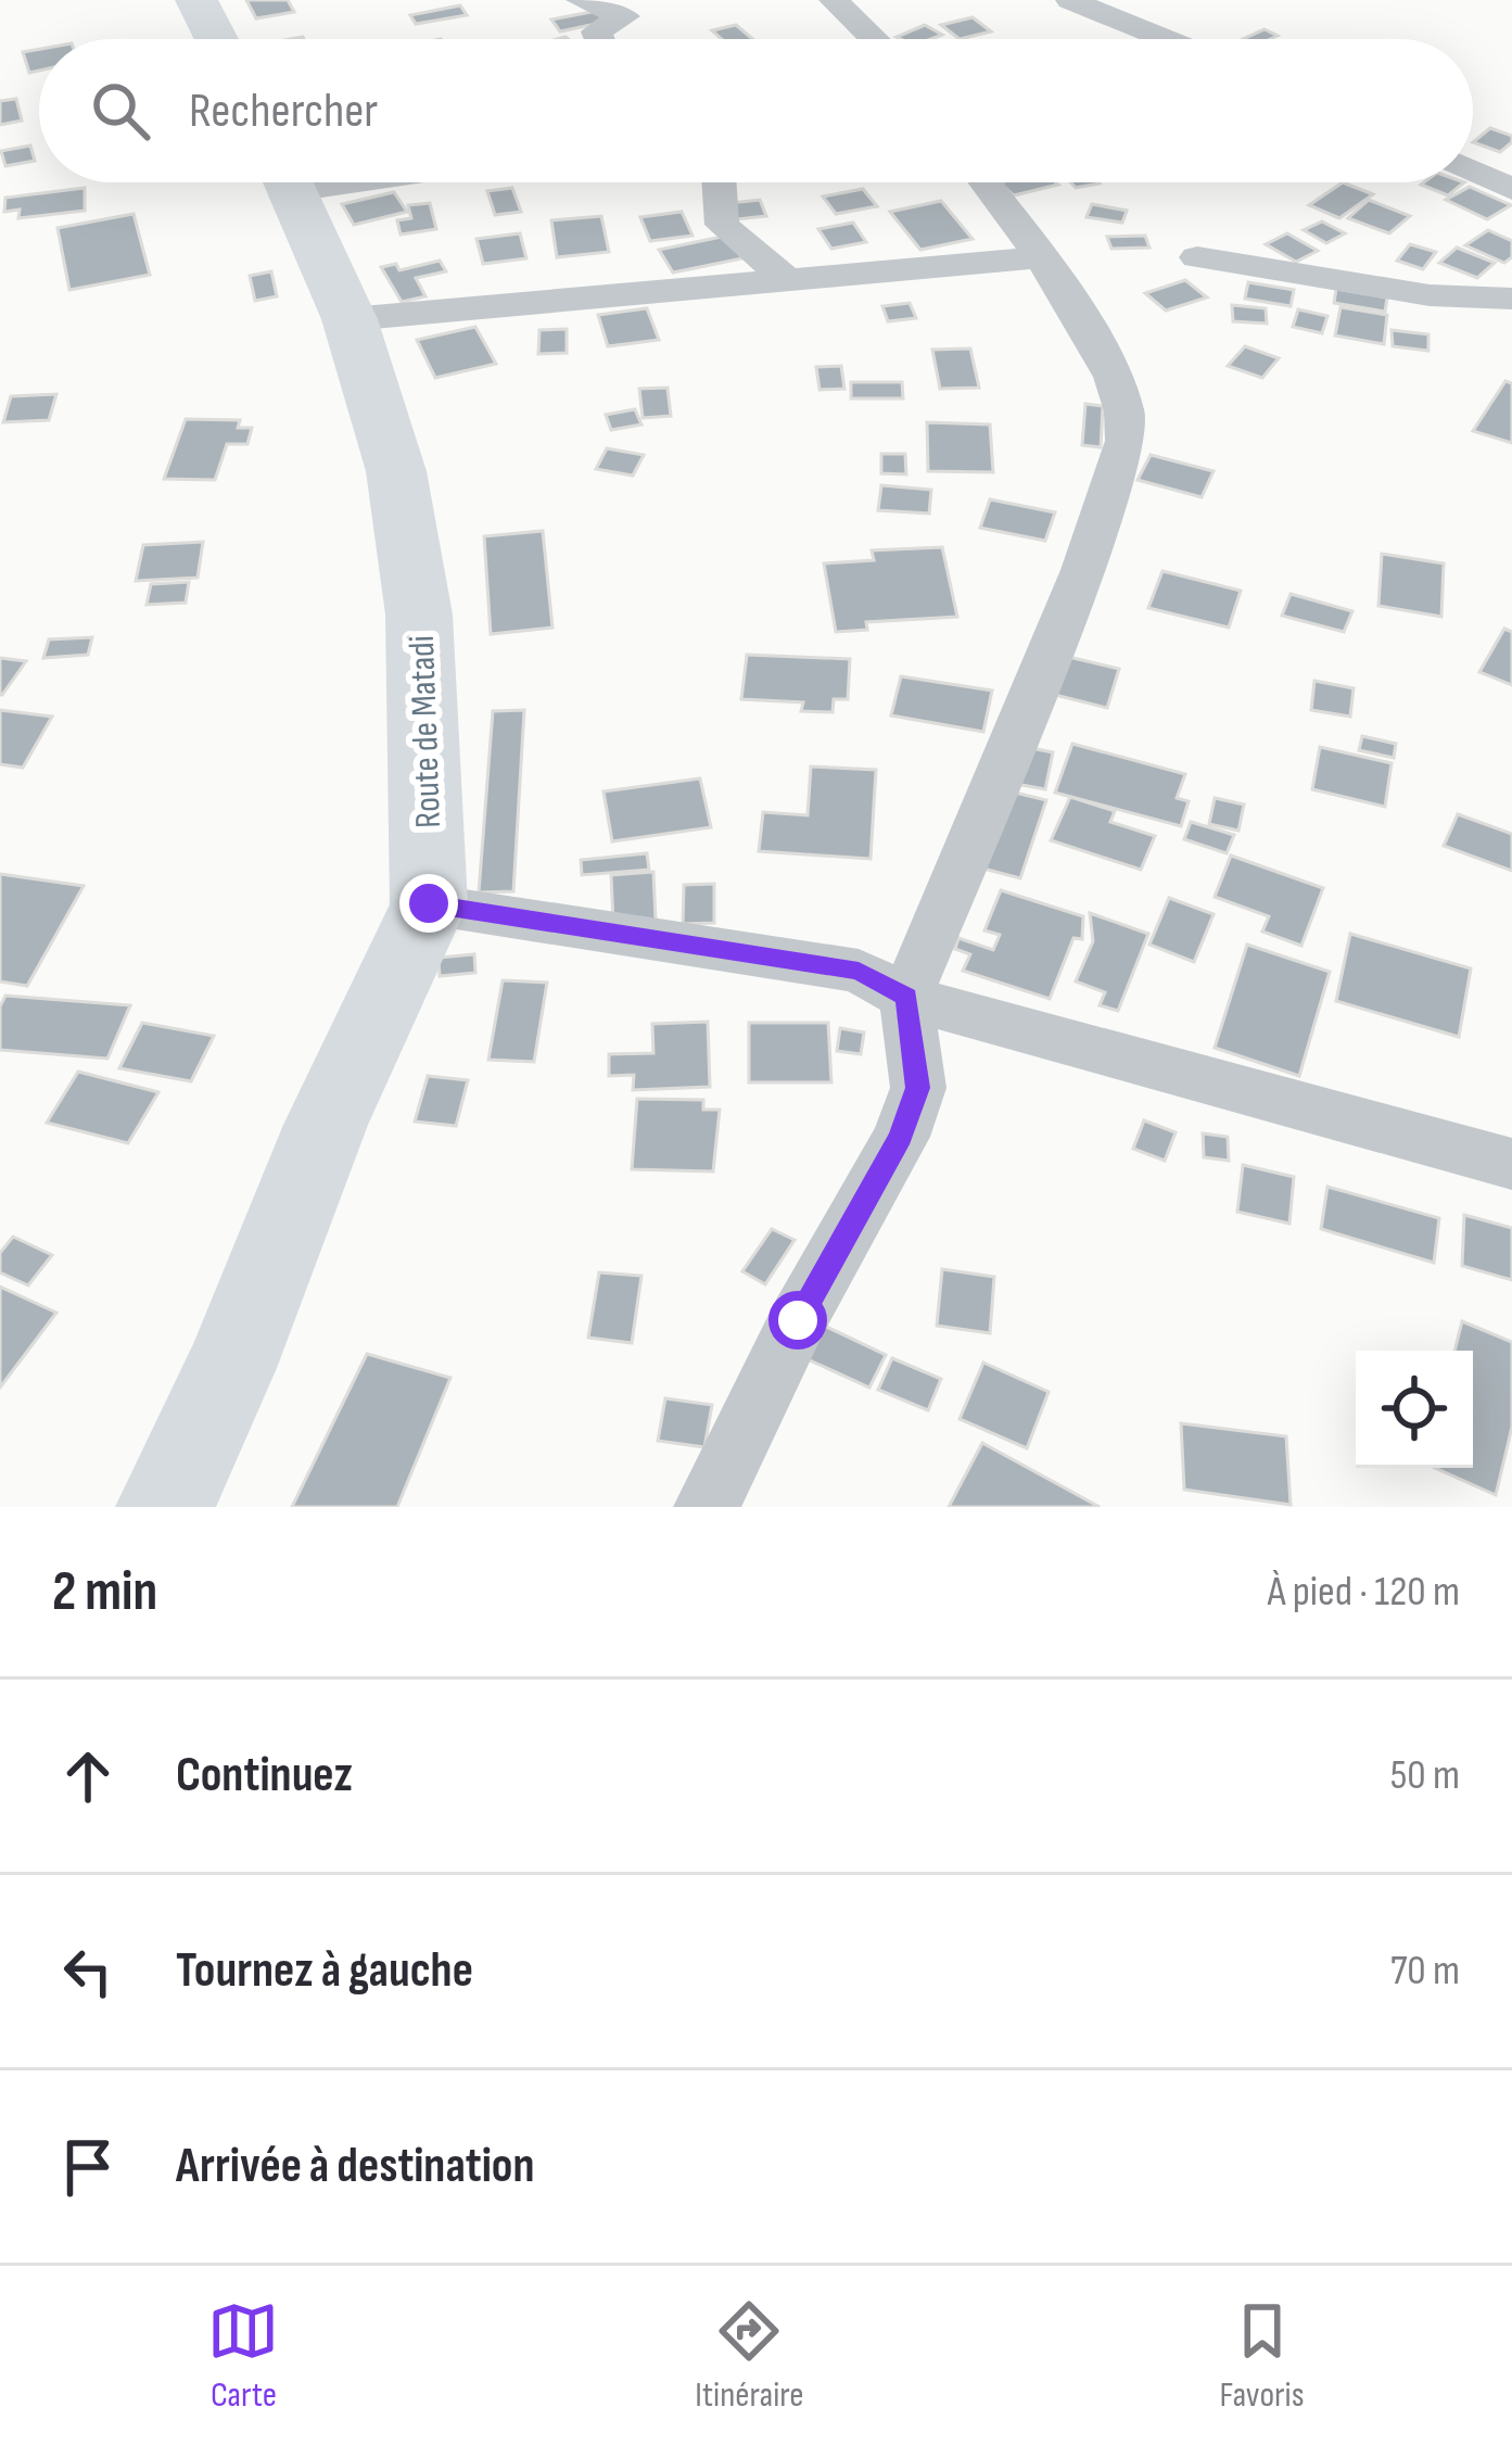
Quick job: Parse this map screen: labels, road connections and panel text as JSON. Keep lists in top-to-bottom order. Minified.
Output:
{"streets":{"highway":["Route de Matadi"]},"page":{"search":"Rechercher","heading":["2 min","À pied · 120 m"],"list":[["Continuez","50 m"],["Tournez à gauche","70 m"],"Arrivée à destination"],"nav":["Carte","Itinéraire","Favoris"]}}
